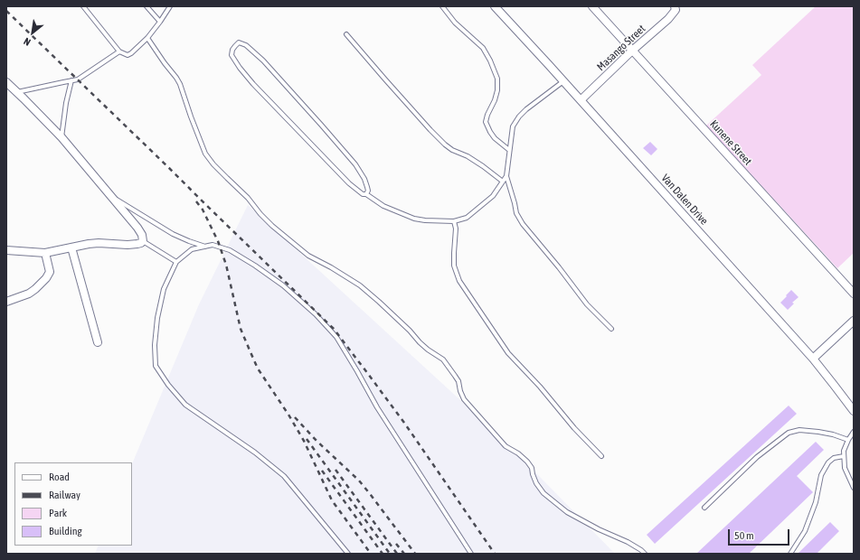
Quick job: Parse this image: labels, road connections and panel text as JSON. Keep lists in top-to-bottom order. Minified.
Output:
{"streets":{"street":["Masango Street","Kunene Street","Van Dalen Drive"]},"crossings":[["Masango Street","Kunene Street"],["Masango Street","Van Dalen Drive"]],"legend":["Road","Railway","Park","Building"],"scale_bar":"50 m","north":"bottom left"}
